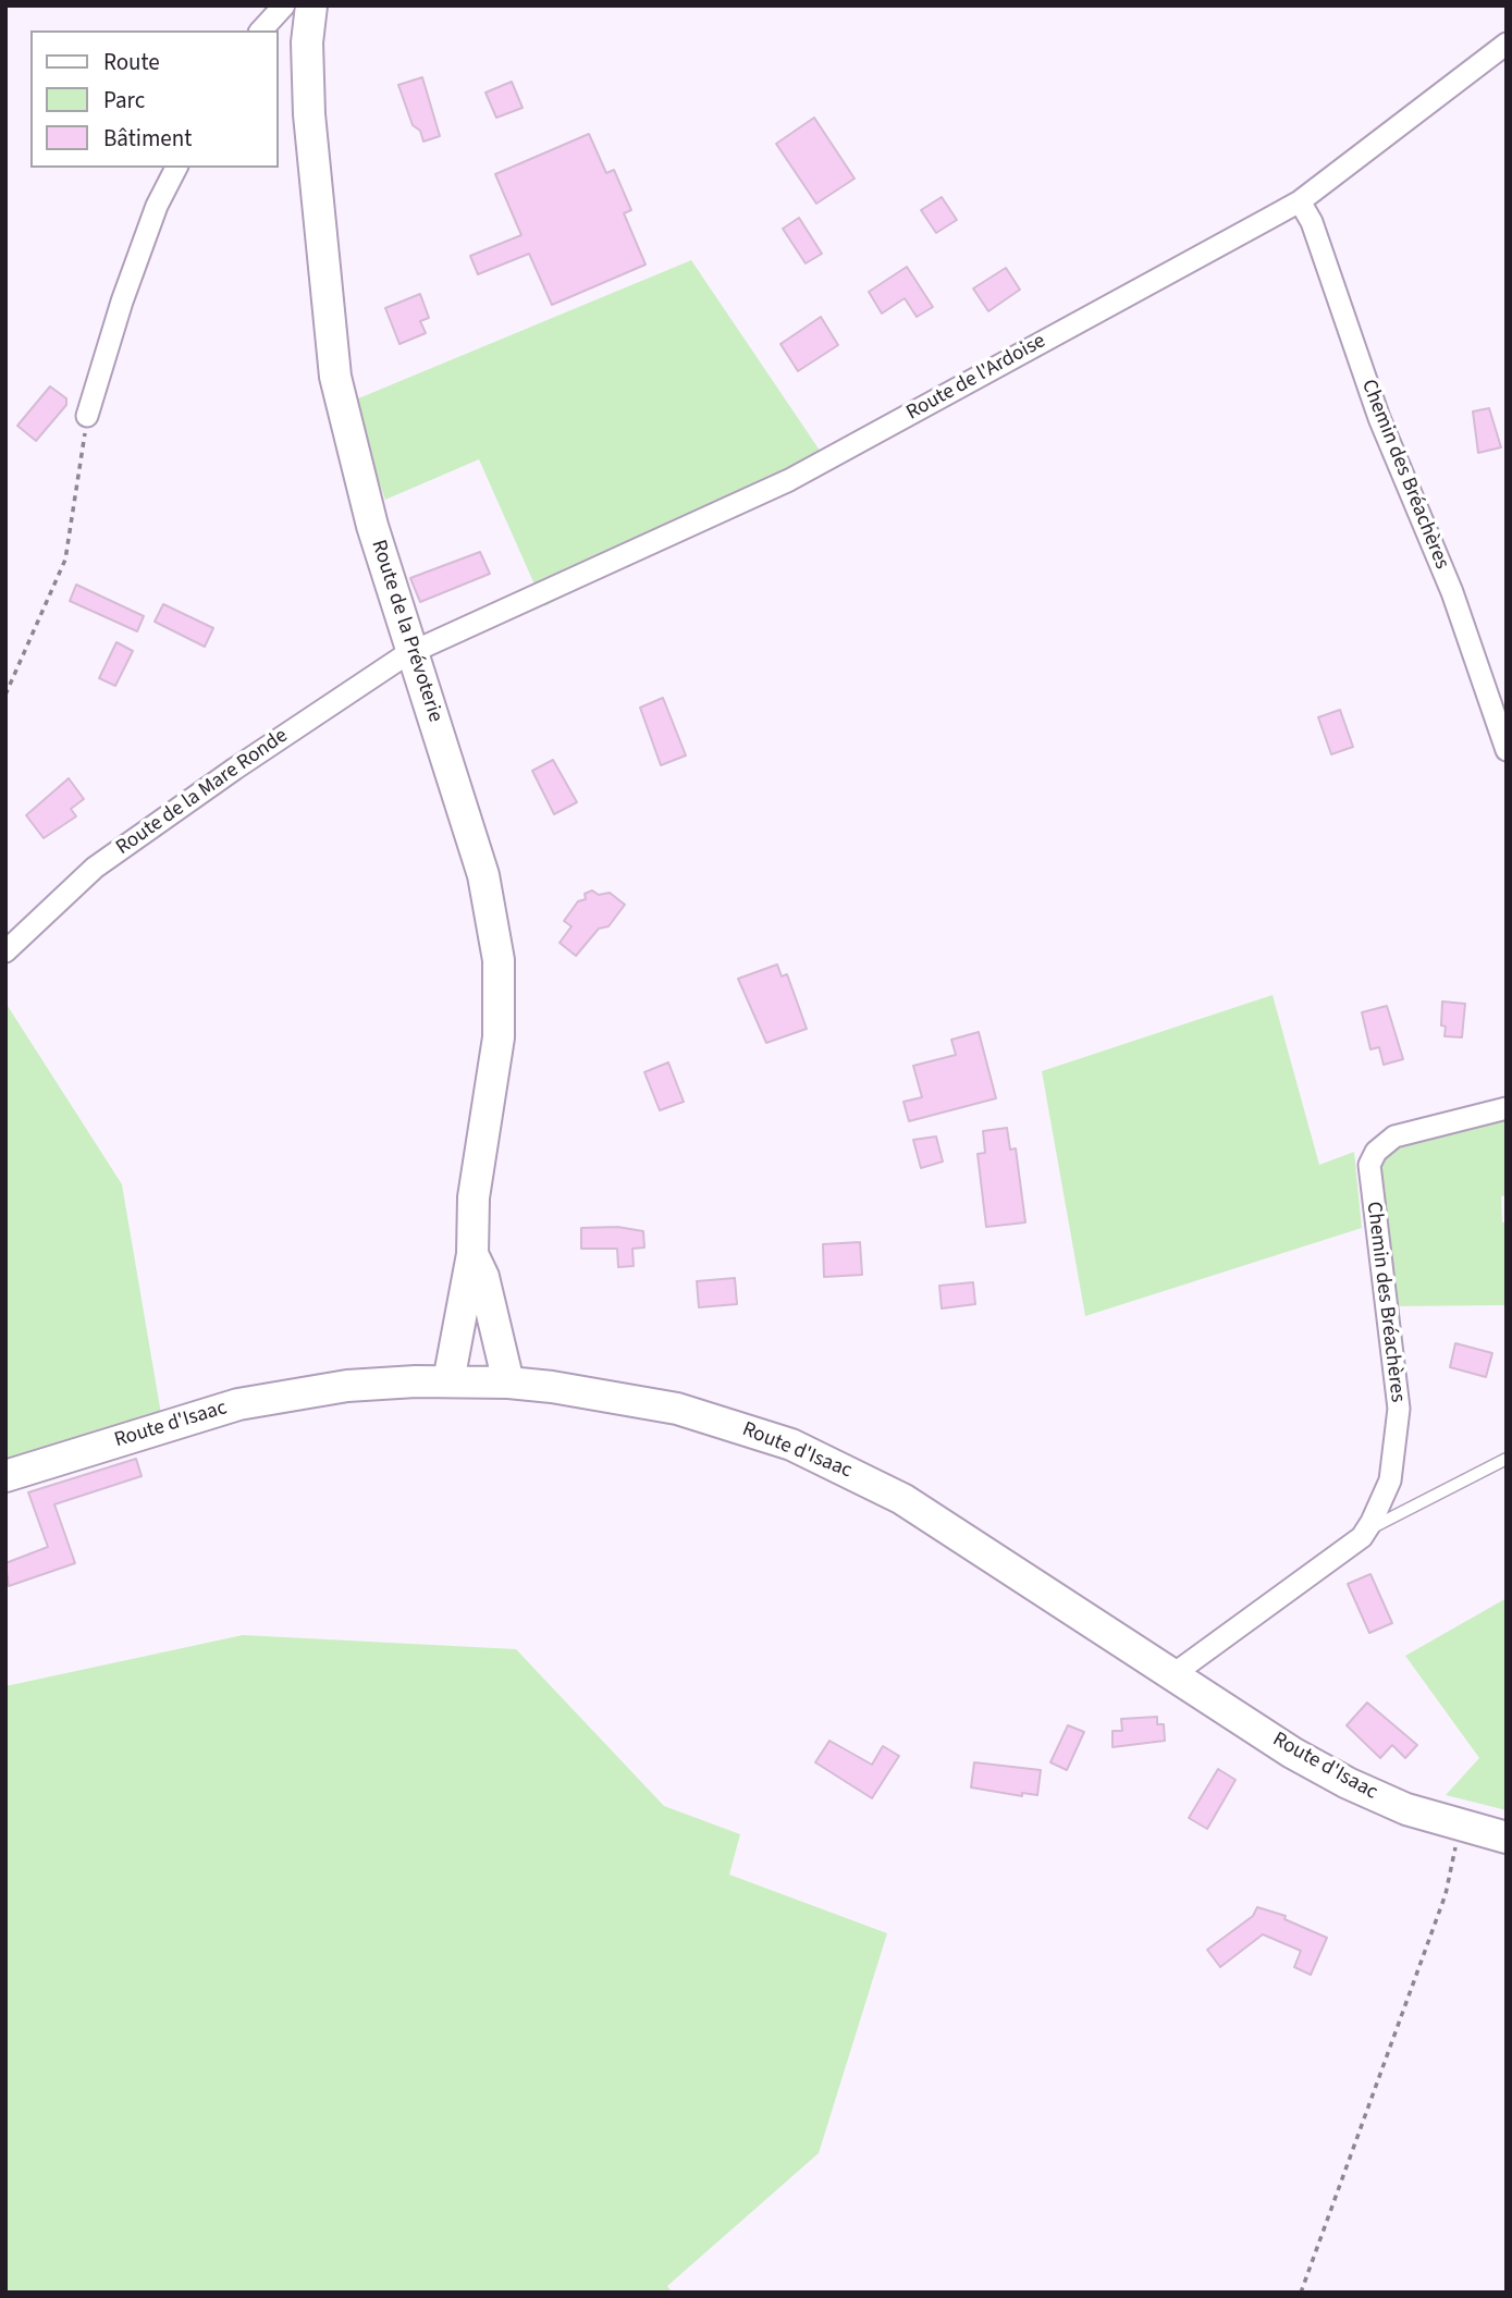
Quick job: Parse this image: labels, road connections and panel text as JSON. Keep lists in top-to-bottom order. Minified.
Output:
{"streets":{"street":["Route de l'Ardoise","Chemin des Bréachères","Route de la Prévoterie","Route de la Mare Ronde","Route d'Isaac"]},"crossings":[["Route de l'Ardoise","Chemin des Bréachères"],["Route de l'Ardoise","Route de la Prévoterie"],["Route de l'Ardoise","Route de la Mare Ronde"],["Chemin des Bréachères","Route d'Isaac"],["Route de la Prévoterie","Route de la Mare Ronde"],["Route de la Prévoterie","Route d'Isaac"]],"legend":["Route","Parc","Bâtiment"]}
